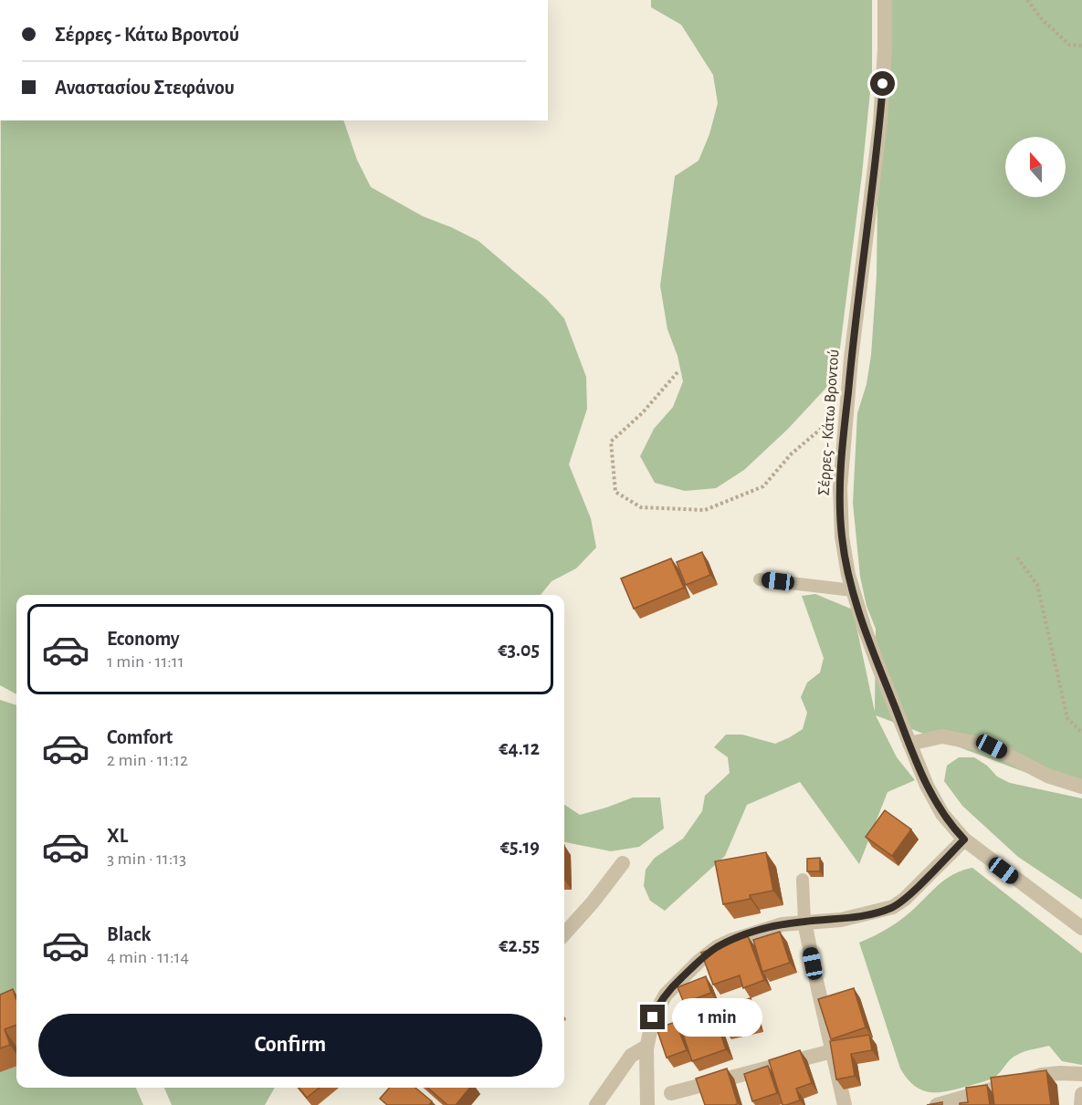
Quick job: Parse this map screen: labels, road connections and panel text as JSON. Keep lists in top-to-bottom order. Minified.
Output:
{"streets":{"street":["Σέρρες - Κάτω Βροντού"]},"north":"top","page":{"banner":["Σέρρες - Κάτω Βροντού","Αναστασίου Στεφάνου"],"list":[{"name":"Economy","note":"1 min · 11:11","value":"€3.05"},{"name":"Comfort","note":"2 min · 11:12","value":"€4.12"},{"name":"XL","note":"3 min · 11:13","value":"€5.19"},{"name":"Black","note":"4 min · 11:14","value":"€2.55"}],"bubble":"1 min","buttons":"Confirm"}}
